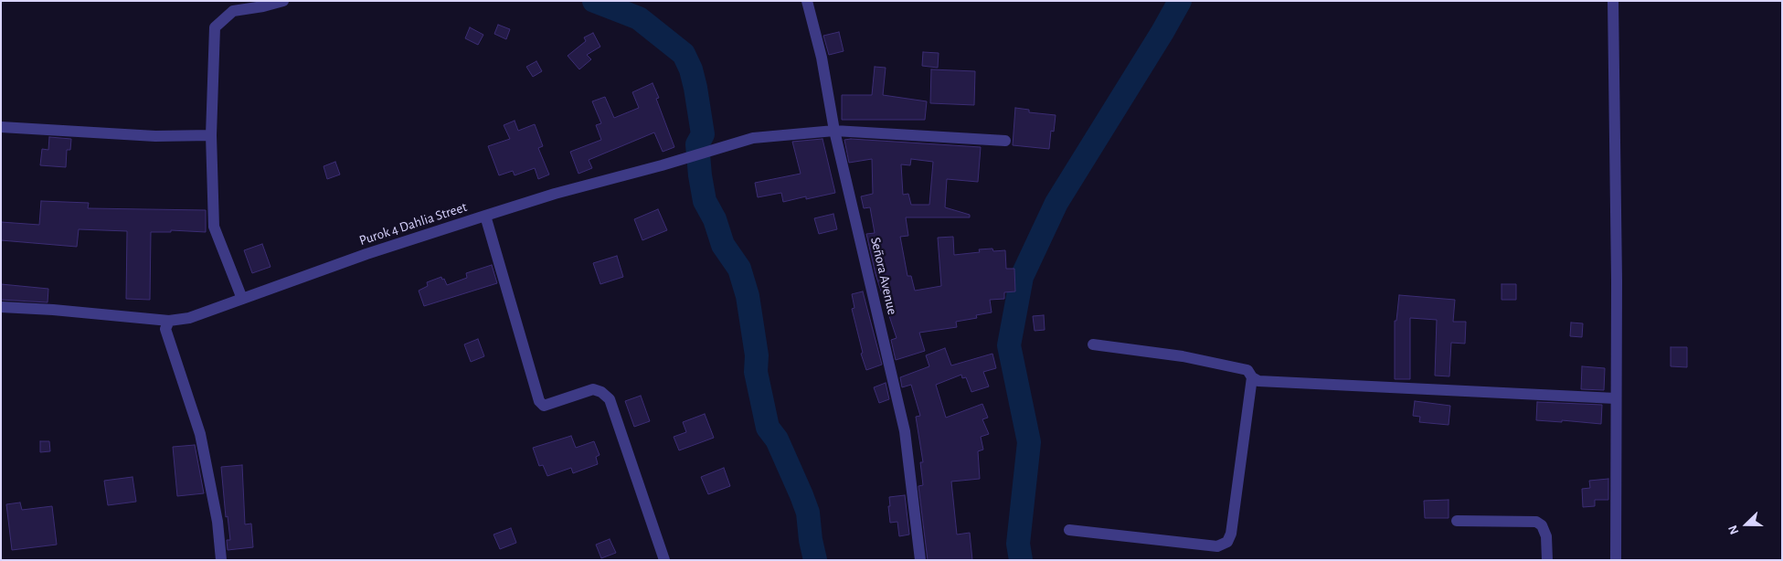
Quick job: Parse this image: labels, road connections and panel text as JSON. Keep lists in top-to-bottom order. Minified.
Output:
{"streets":{"street":["Purok 4 Dahlia Street","Señora Avenue"]},"crossings":[["Purok 4 Dahlia Street","Señora Avenue"]],"north":"left"}
